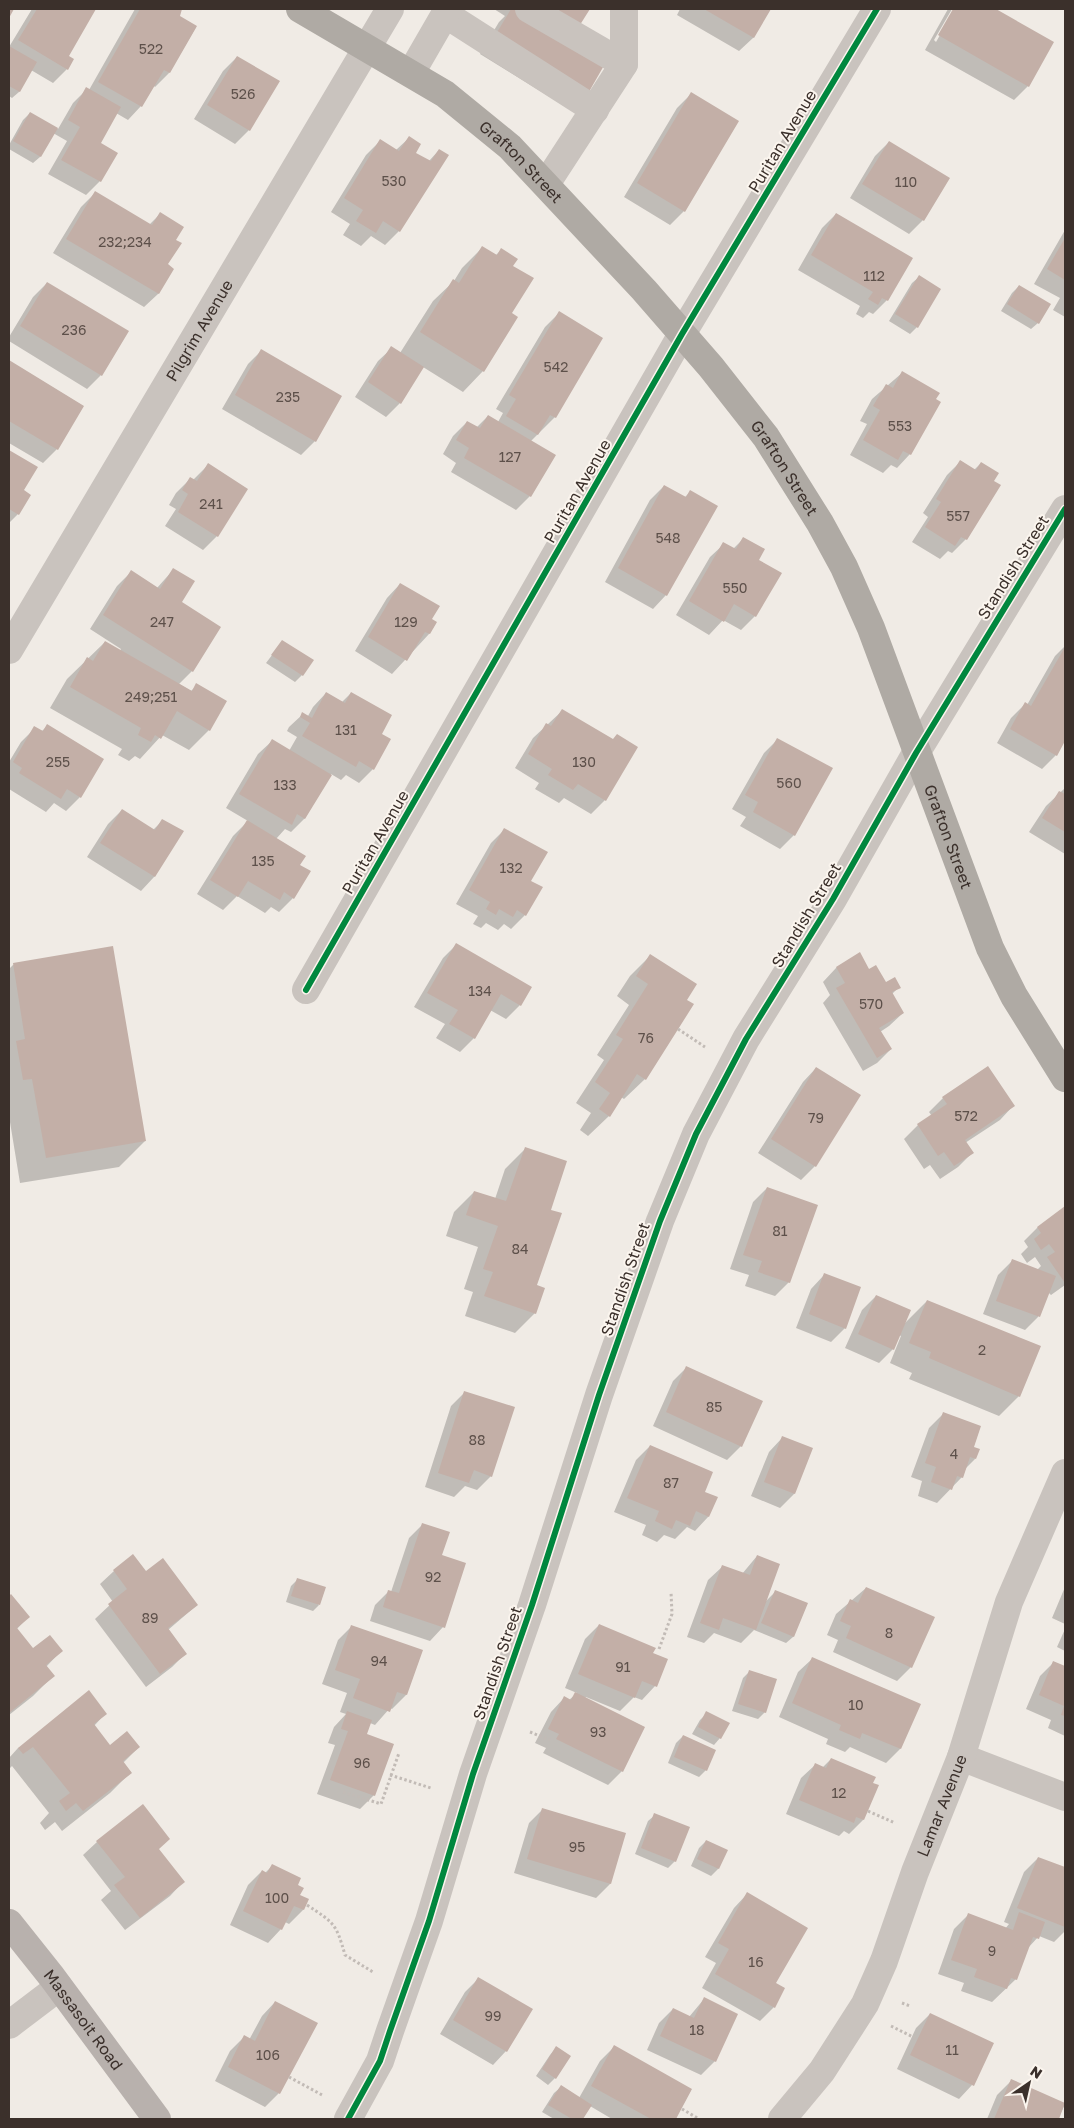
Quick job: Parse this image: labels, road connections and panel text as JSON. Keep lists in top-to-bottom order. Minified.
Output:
{"streets":{"highway":["Grafton Street"],"main road":["Massasoit Road"],"street":["Puritan Avenue","Pilgrim Avenue","Standish Street","Lamar Avenue"]},"crossings":[["Puritan Avenue","Grafton Street"],["Grafton Street","Pilgrim Avenue"],["Grafton Street","Standish Street"]],"house_numbers":["522","526","530","110","232;234","112","236","542","235","553","127","241","557","548","550","247","129","249;251","131","255","130","560","133","135","132","134","570","76","572","79","81","84","2","85","88","4","87","92","89","8","94","91","10","93","96","12","95","100","9","16","99","18","11","106"],"north":"top right"}
